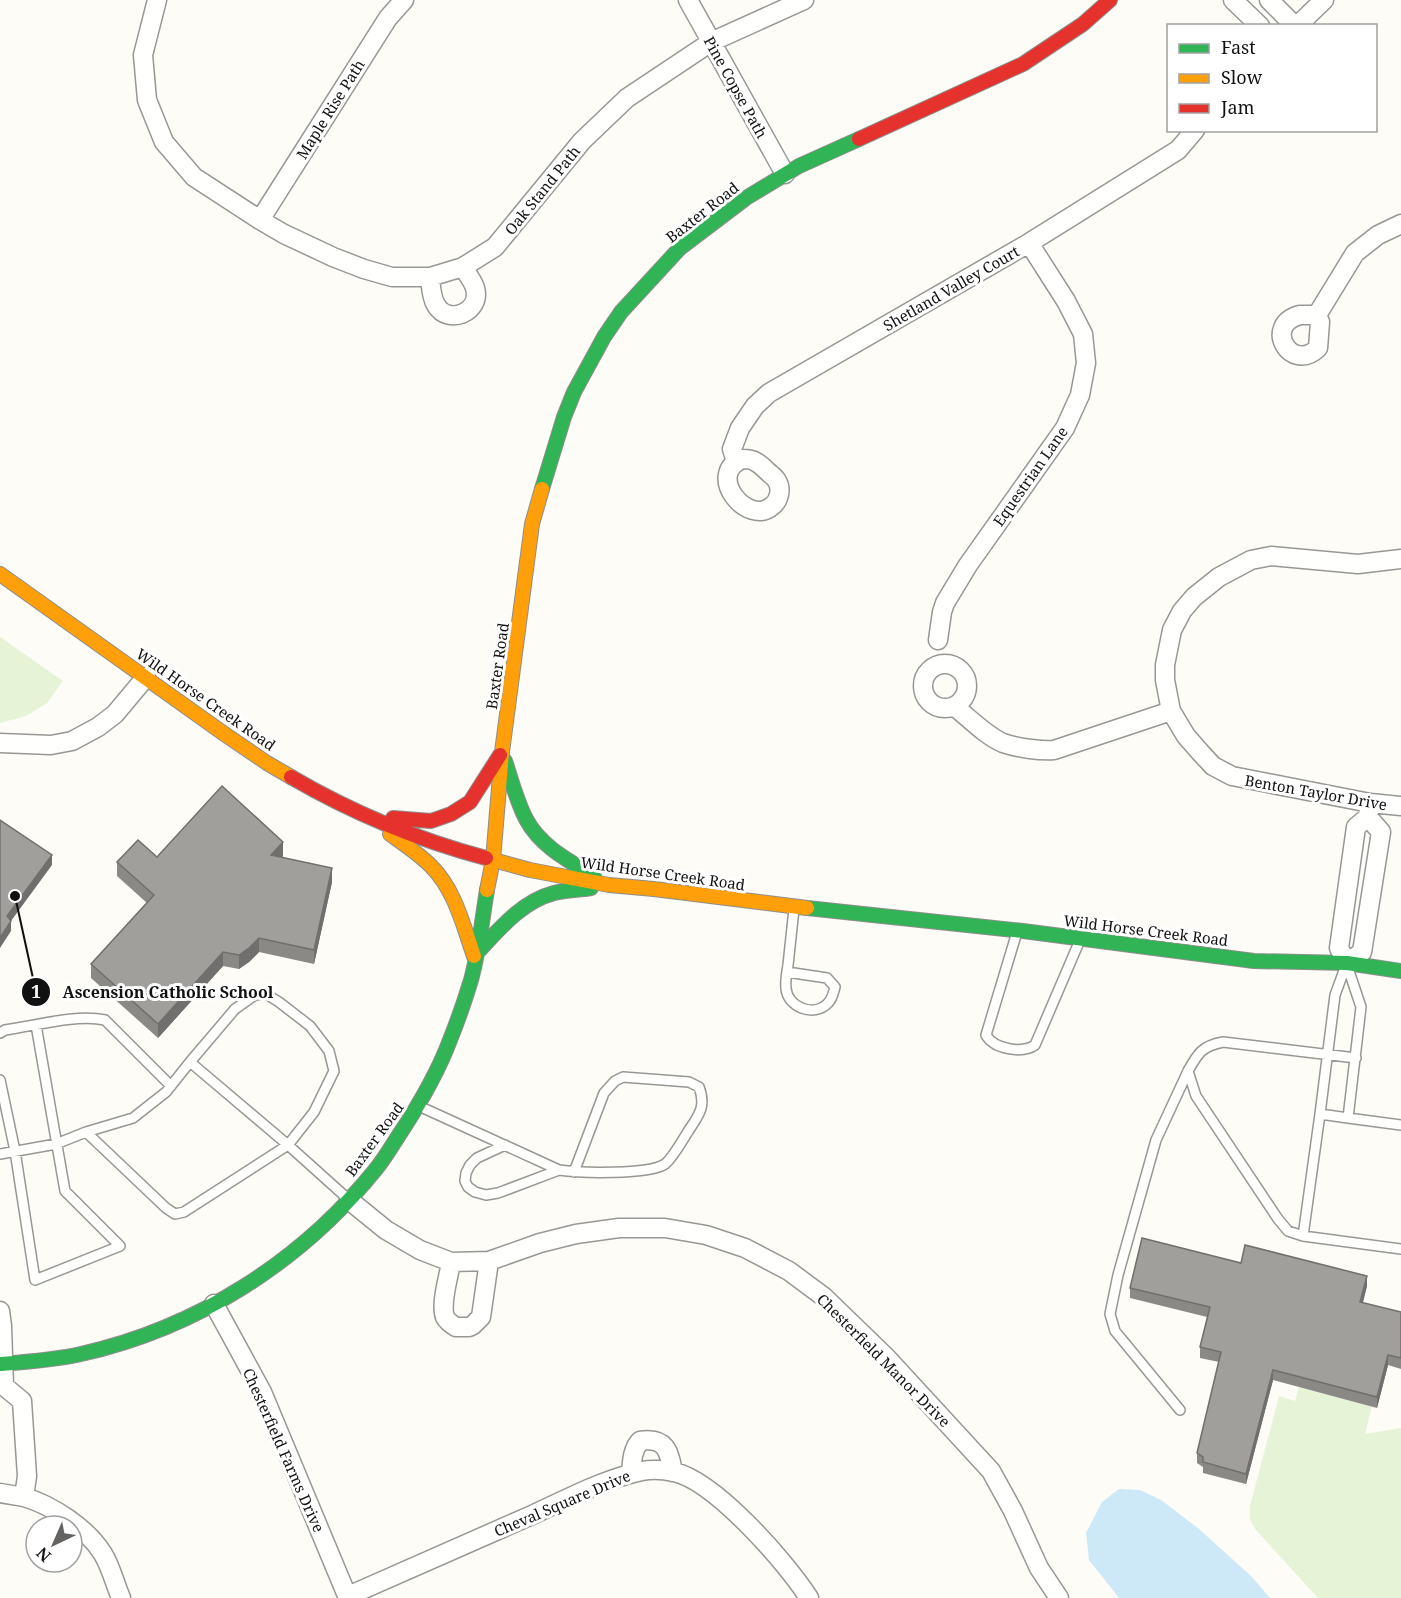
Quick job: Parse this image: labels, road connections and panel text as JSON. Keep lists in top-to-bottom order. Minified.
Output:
{"streets":{"main road":["Baxter Road","Wild Horse Creek Road"],"street":["Pine Copse Path","Maple Rise Path","Oak Stand Path","Shetland Valley Court","Equestrian Lane","Benton Taylor Drive","Chesterfield Manor Drive","Chesterfield Farms Drive","Cheval Square Drive"]},"crossings":[["Pine Copse Path","Oak Stand Path"],["Pine Copse Path","Baxter Road"],["Maple Rise Path","Oak Stand Path"],["Baxter Road","Wild Horse Creek Road"],["Baxter Road","Chesterfield Manor Drive"],["Baxter Road","Chesterfield Farms Drive"],["Shetland Valley Court","Equestrian Lane"],["Chesterfield Farms Drive","Cheval Square Drive"]],"places":["Ascension Catholic School"],"legend":["Fast","Slow","Jam"],"north":"bottom left"}
